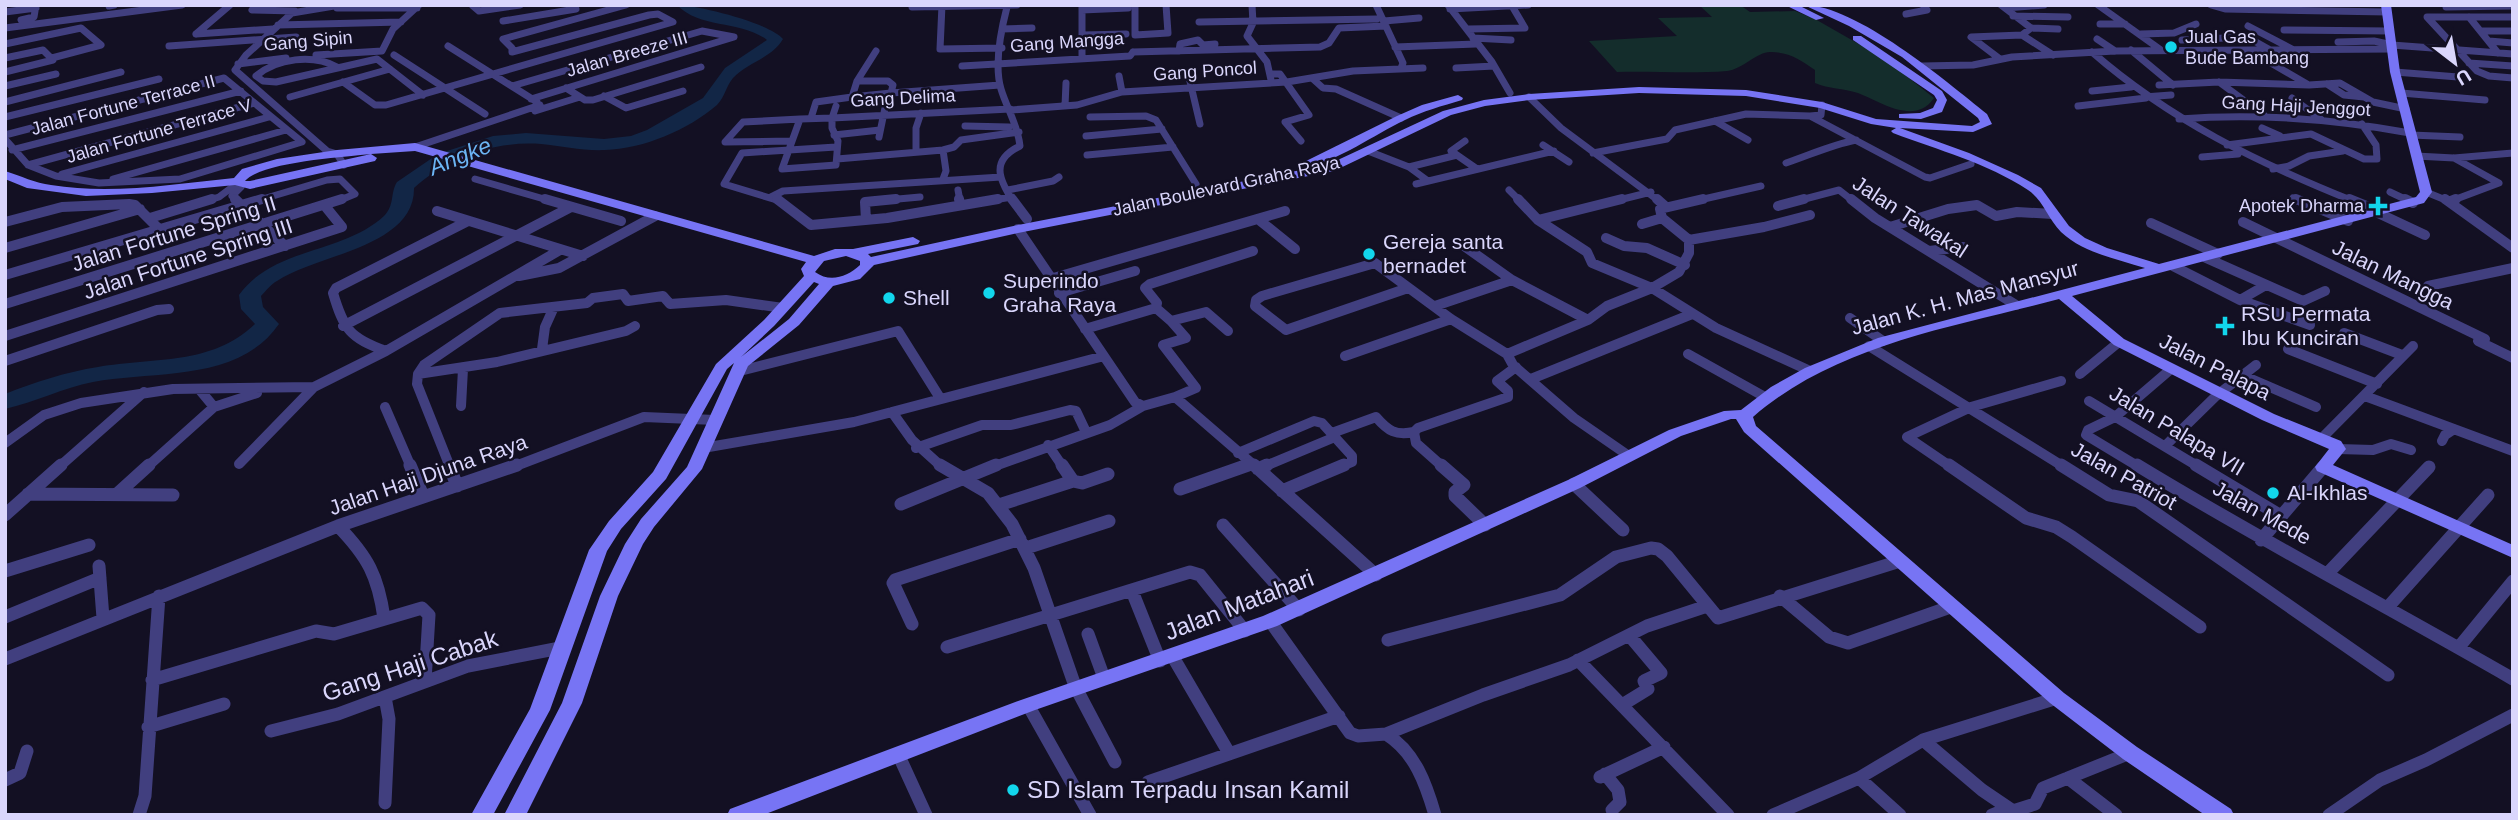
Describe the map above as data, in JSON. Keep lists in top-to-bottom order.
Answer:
{
  "streets": {
    "main road": [
      "Jalan Boulevard Graha Raya",
      "Jalan K. H. Mas Mansyur",
      "Jalan Palapa",
      "Jalan Matahari"
    ],
    "street": [
      "Gang Sipin",
      "Gang Mangga",
      "Jalan Breeze III",
      "Gang Poncol",
      "Gang Delima",
      "Jalan Fortune Terrace II",
      "Gang Haji Jenggot",
      "Jalan Fortune Terrace V",
      "Jalan Tawakal",
      "Jalan Fortune Spring II",
      "Jalan Fortune Spring III",
      "Jalan Mangga",
      "Jalan Palapa VII",
      "Jalan Haji Djuna Raya",
      "Jalan Patriot",
      "Jalan Mede",
      "Gang Haji Cabak"
    ]
  },
  "crossings": [
    ["Gang Poncol", "Gang Delima"],
    ["Jalan Tawakal", "Jalan K. H. Mas Mansyur"],
    ["Jalan Fortune Spring II", "Jalan Fortune Spring III"],
    ["Jalan Mangga", "Jalan K. H. Mas Mansyur"],
    ["Jalan K. H. Mas Mansyur", "Jalan Palapa"],
    ["Jalan K. H. Mas Mansyur", "Jalan Patriot"],
    ["Jalan K. H. Mas Mansyur", "Jalan Matahari"],
    ["Jalan Palapa", "Jalan Mede"],
    ["Jalan Palapa VII", "Jalan Mede"]
  ],
  "water": ["Angke"],
  "places": {
    "other": [
      "Jual Gas Bude Bambang",
      "Gereja santa bernadet",
      "Superindo Graha Raya",
      "Shell",
      "Al-Ikhlas",
      "SD Islam Terpadu Insan Kamil"
    ],
    "health": ["Apotek Dharma", "RSU Permata Ibu Kunciran"]
  },
  "north": "bottom right"
}
